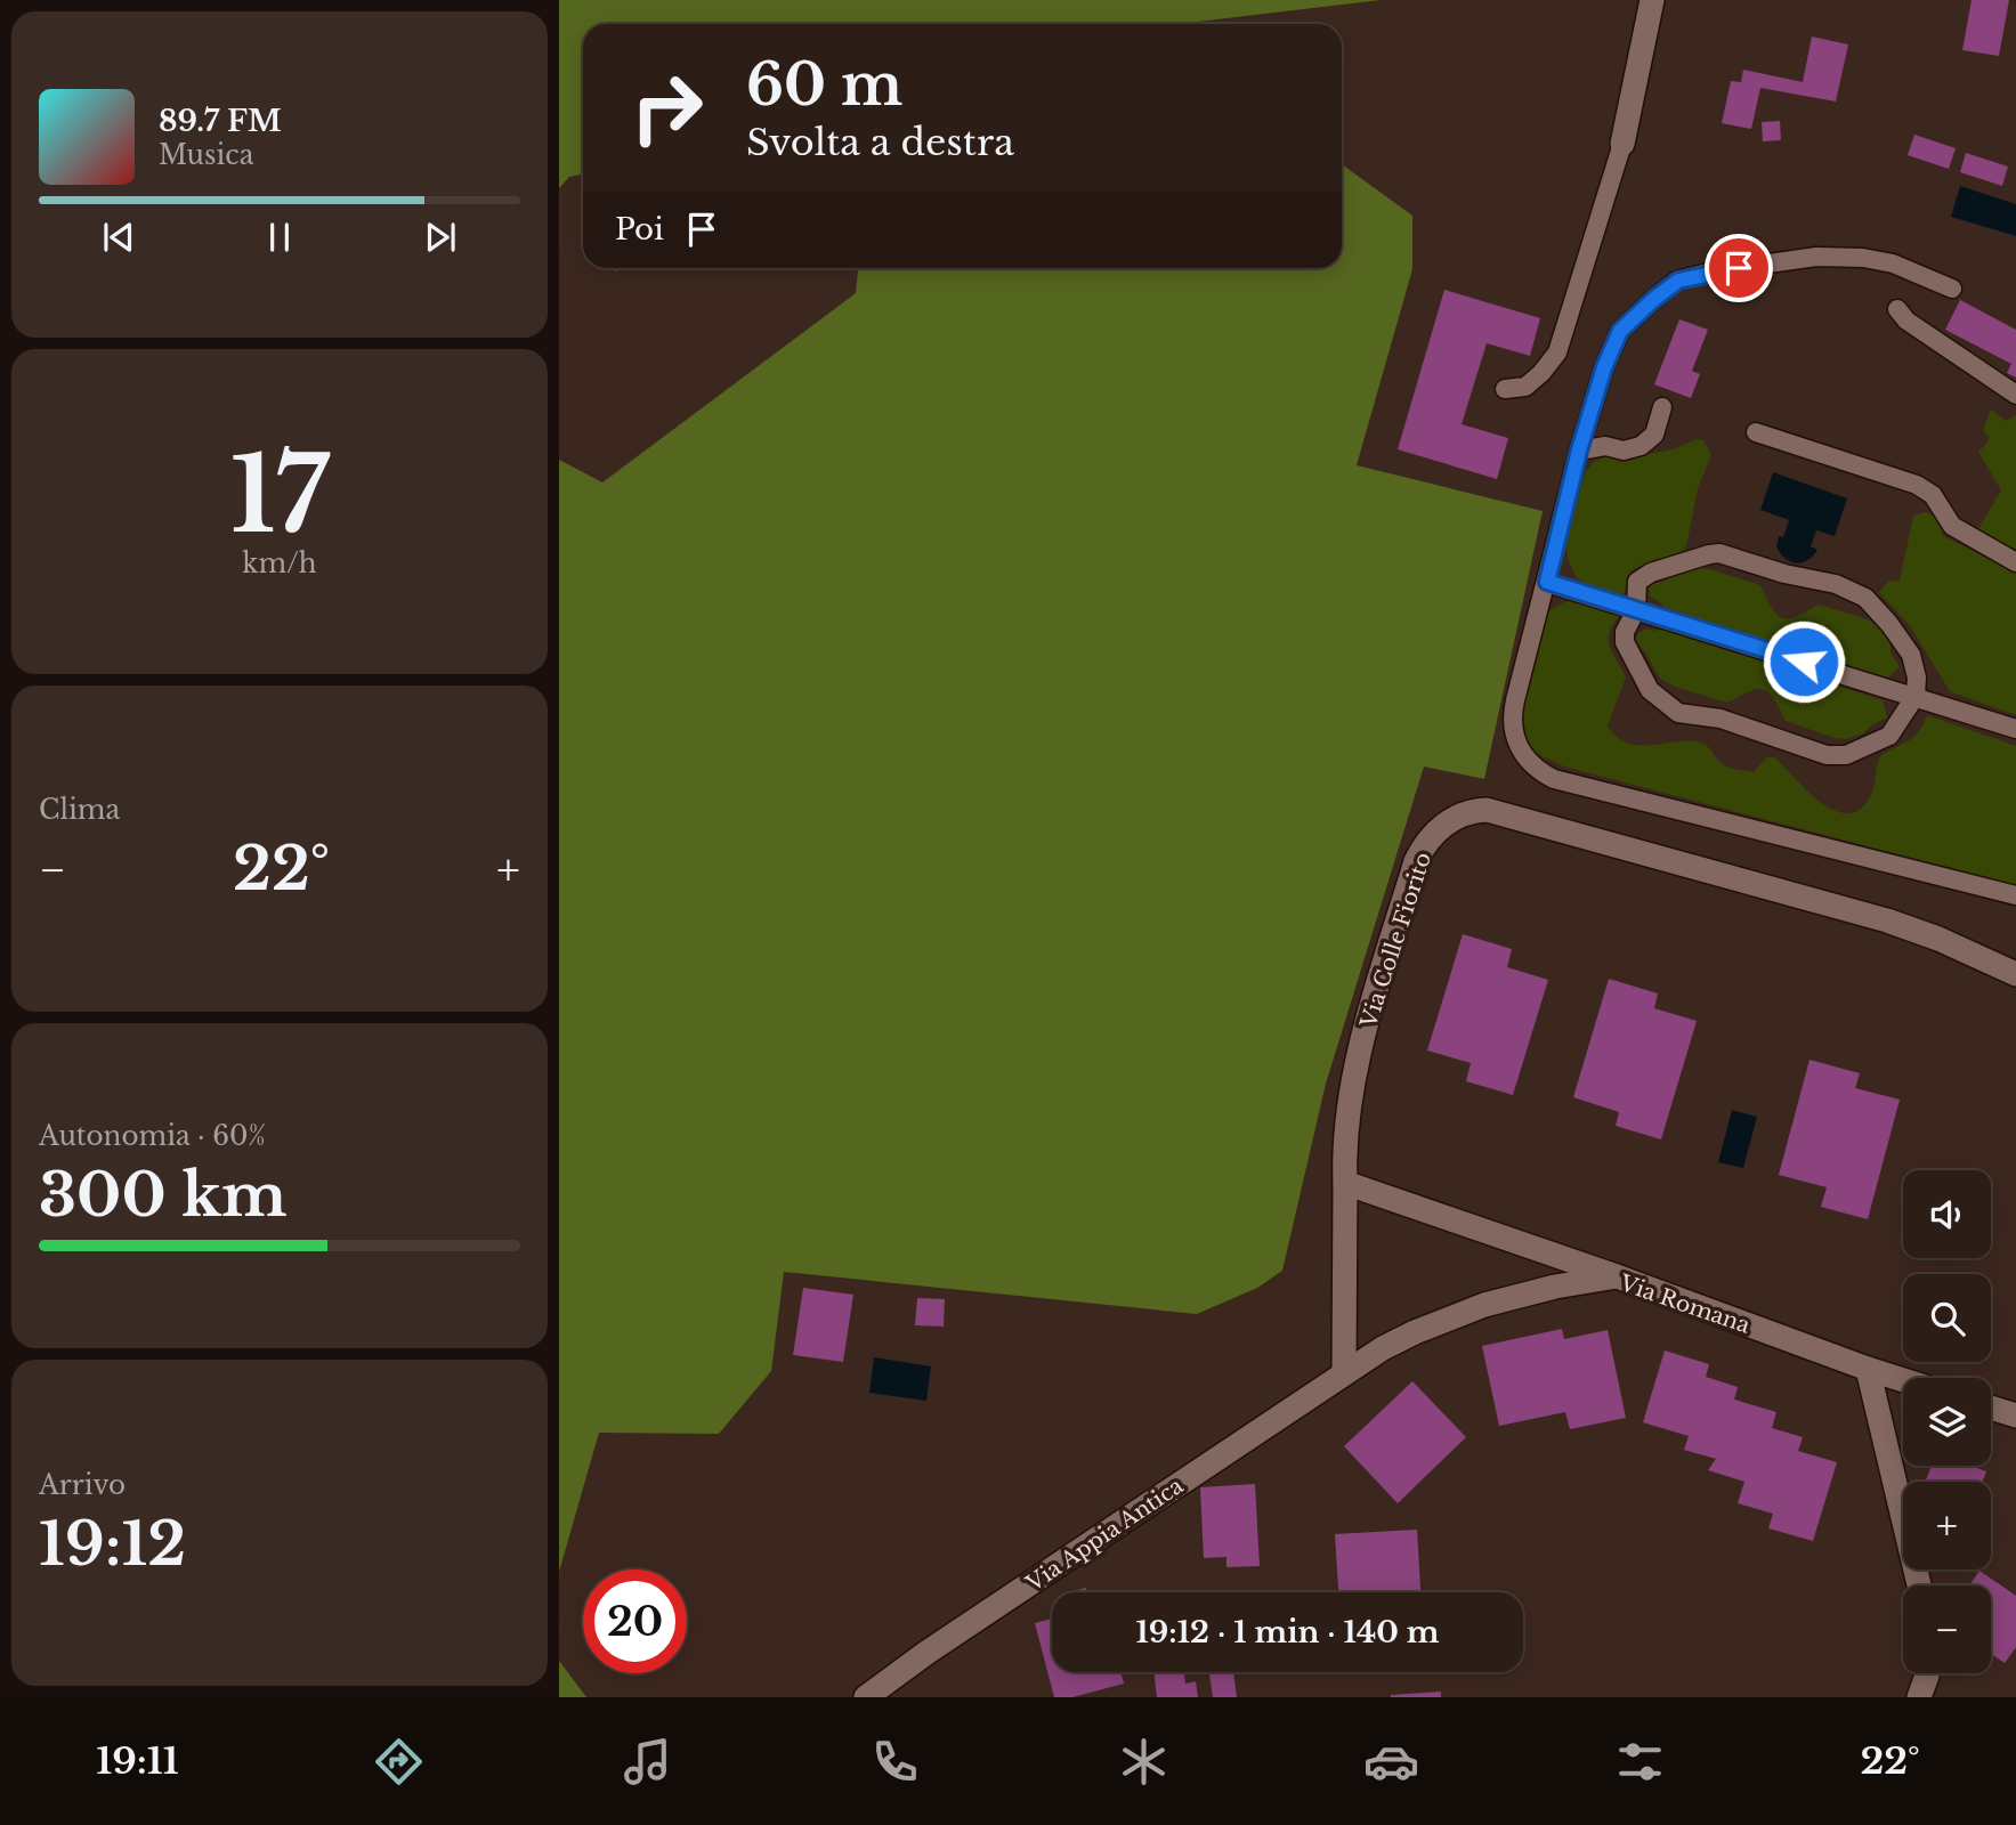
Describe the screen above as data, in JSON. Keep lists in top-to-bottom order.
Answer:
{
  "streets": {
    "street": ["Via Colle Fiorito", "Via Romana", "Via Appia Antica"]
  },
  "crossings": [
    ["Via Colle Fiorito", "Via Romana"],
    ["Via Colle Fiorito", "Via Appia Antica"],
    ["Via Romana", "Via Appia Antica"]
  ],
  "page": {
    "turn": ["60 m", "Svolta a destra"],
    "song": ["89.7 FM", "Musica"],
    "then": "Poi",
    "tile": [
      ["17", "km/h"],
      "Clima",
      ["Autonomia · 60%", "300 km"],
      ["Arrivo", "19:12"]
    ],
    "heat": ["−", "22°", "+"],
    "map_buttons": ["+", "−"],
    "limit": "20",
    "trip": "19:12 · 1 min · 140 m",
    "tabs": ["19:11", "22°"]
  }
}
